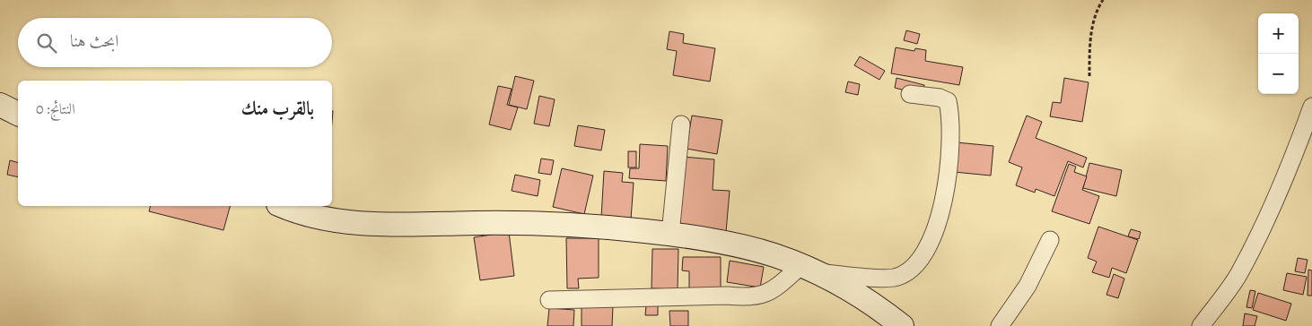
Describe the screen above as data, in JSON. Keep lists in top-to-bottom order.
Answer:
{
  "page": {
    "map_buttons": ["+", "−"],
    "search": "ابحث هنا",
    "heading": ["بالقرب منك", "النتائج: 0"]
  }
}
